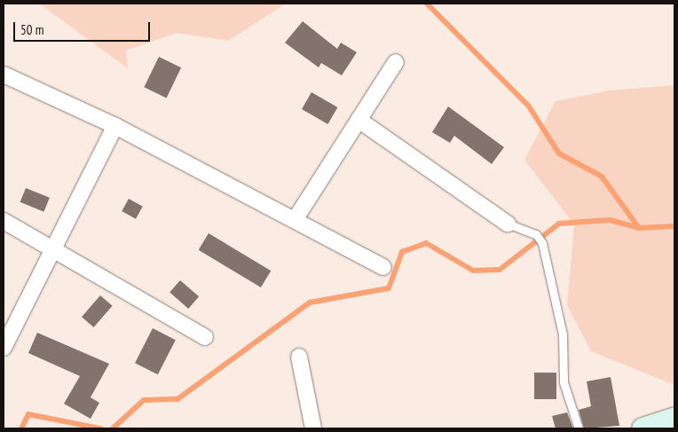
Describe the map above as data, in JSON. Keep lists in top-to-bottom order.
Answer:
{
  "scale_bar": "50 m"
}
